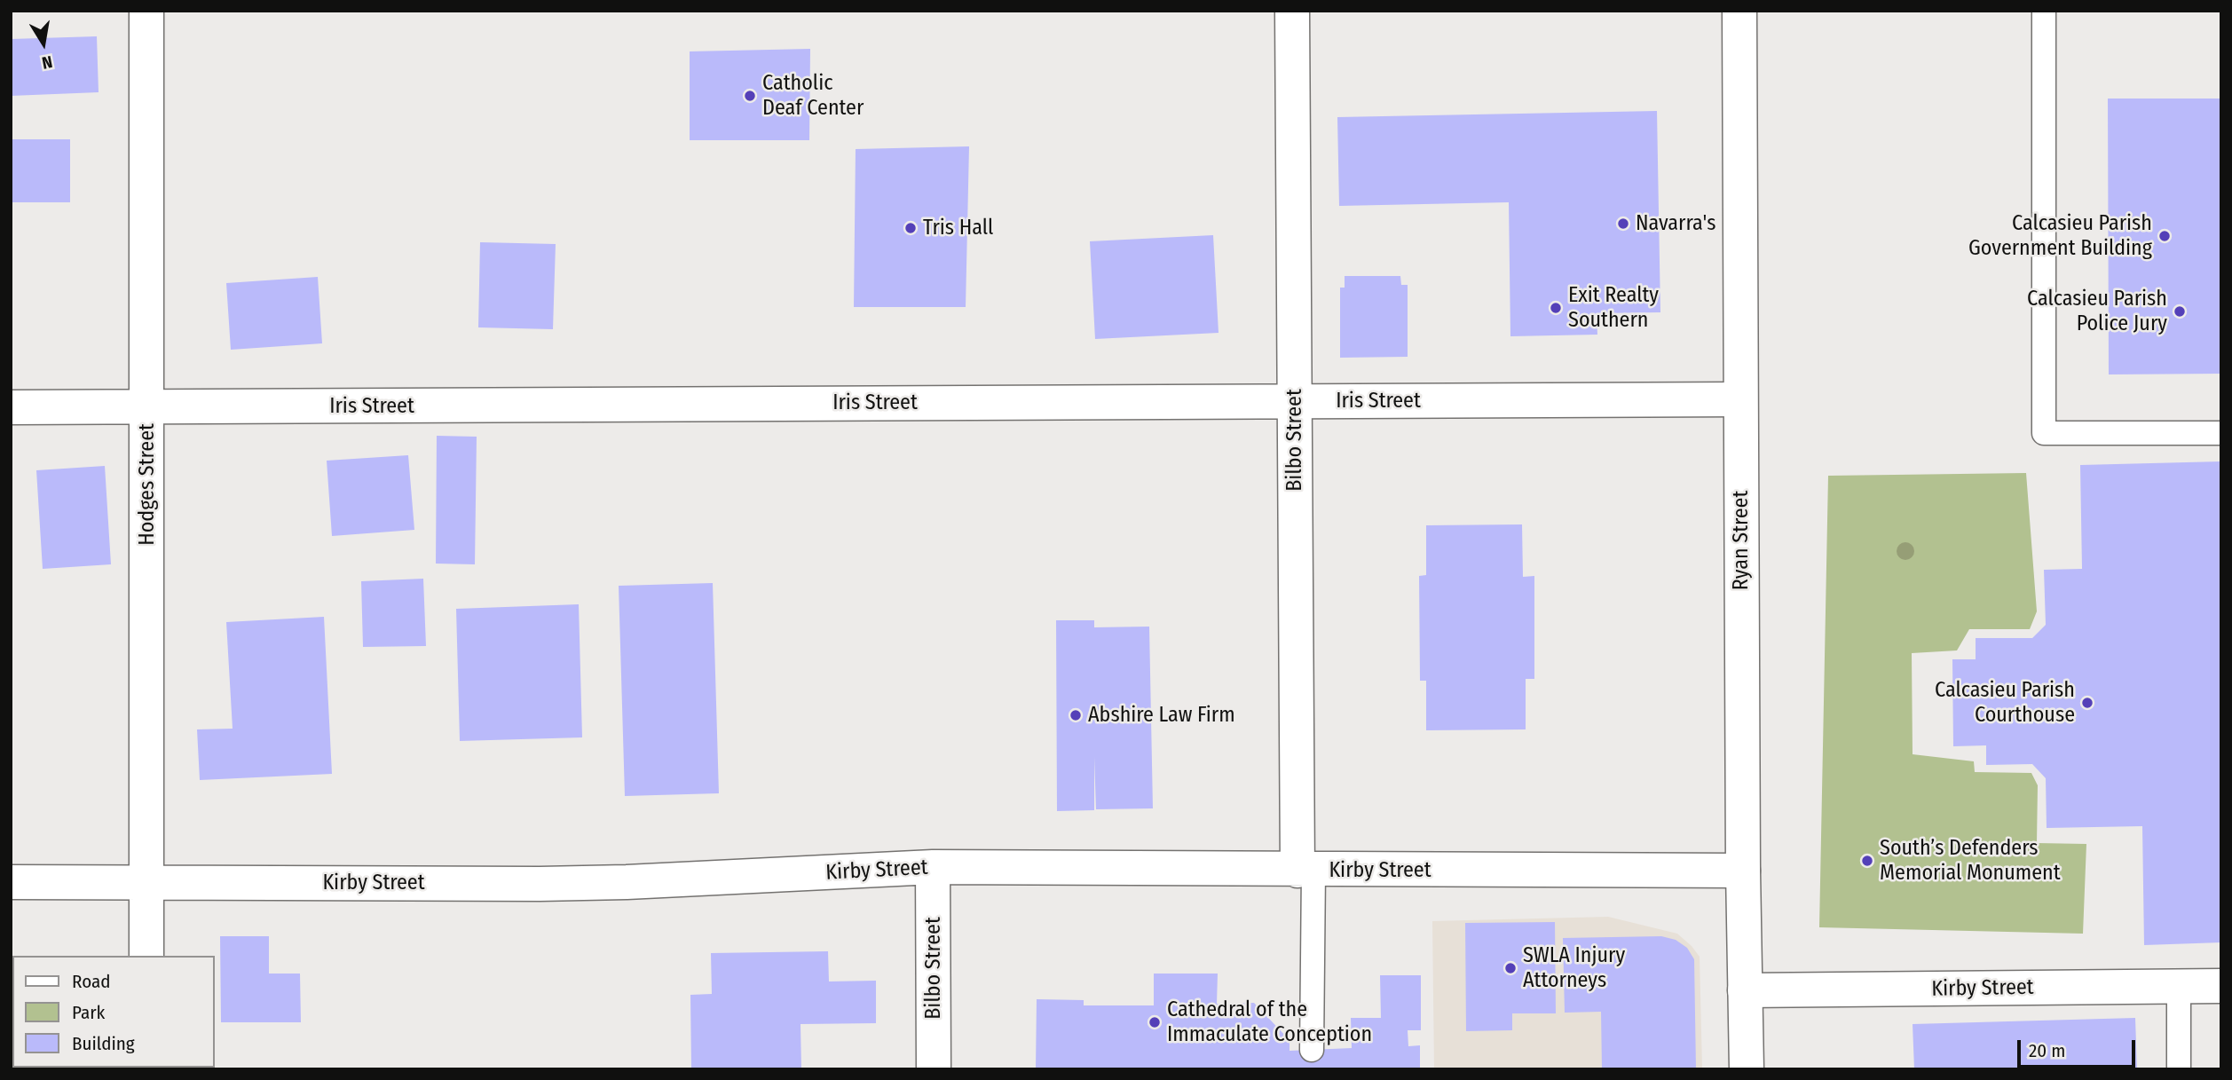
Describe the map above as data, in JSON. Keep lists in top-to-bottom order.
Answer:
{
  "streets": {
    "street": [
      "Iris Street",
      "Bilbo Street",
      "Hodges Street",
      "Ryan Street",
      "Kirby Street"
    ]
  },
  "crossings": [
    ["Iris Street", "Bilbo Street"],
    ["Iris Street", "Hodges Street"],
    ["Iris Street", "Ryan Street"],
    ["Bilbo Street", "Kirby Street"],
    ["Hodges Street", "Kirby Street"],
    ["Ryan Street", "Kirby Street"]
  ],
  "places": [
    "Catholic Deaf Center",
    "Navarra's",
    "Tris Hall",
    "Calcasieu Parish Government Building",
    "Exit Realty Southern",
    "Calcasieu Parish Police Jury",
    "Calcasieu Parish Courthouse",
    "Abshire Law Firm",
    "South’s Defenders Memorial Monument",
    "SWLA Injury Attorneys",
    "Cathedral of the Immaculate Conception"
  ],
  "legend": ["Road", "Park", "Building"],
  "scale_bar": "20 m",
  "north": "bottom"
}
